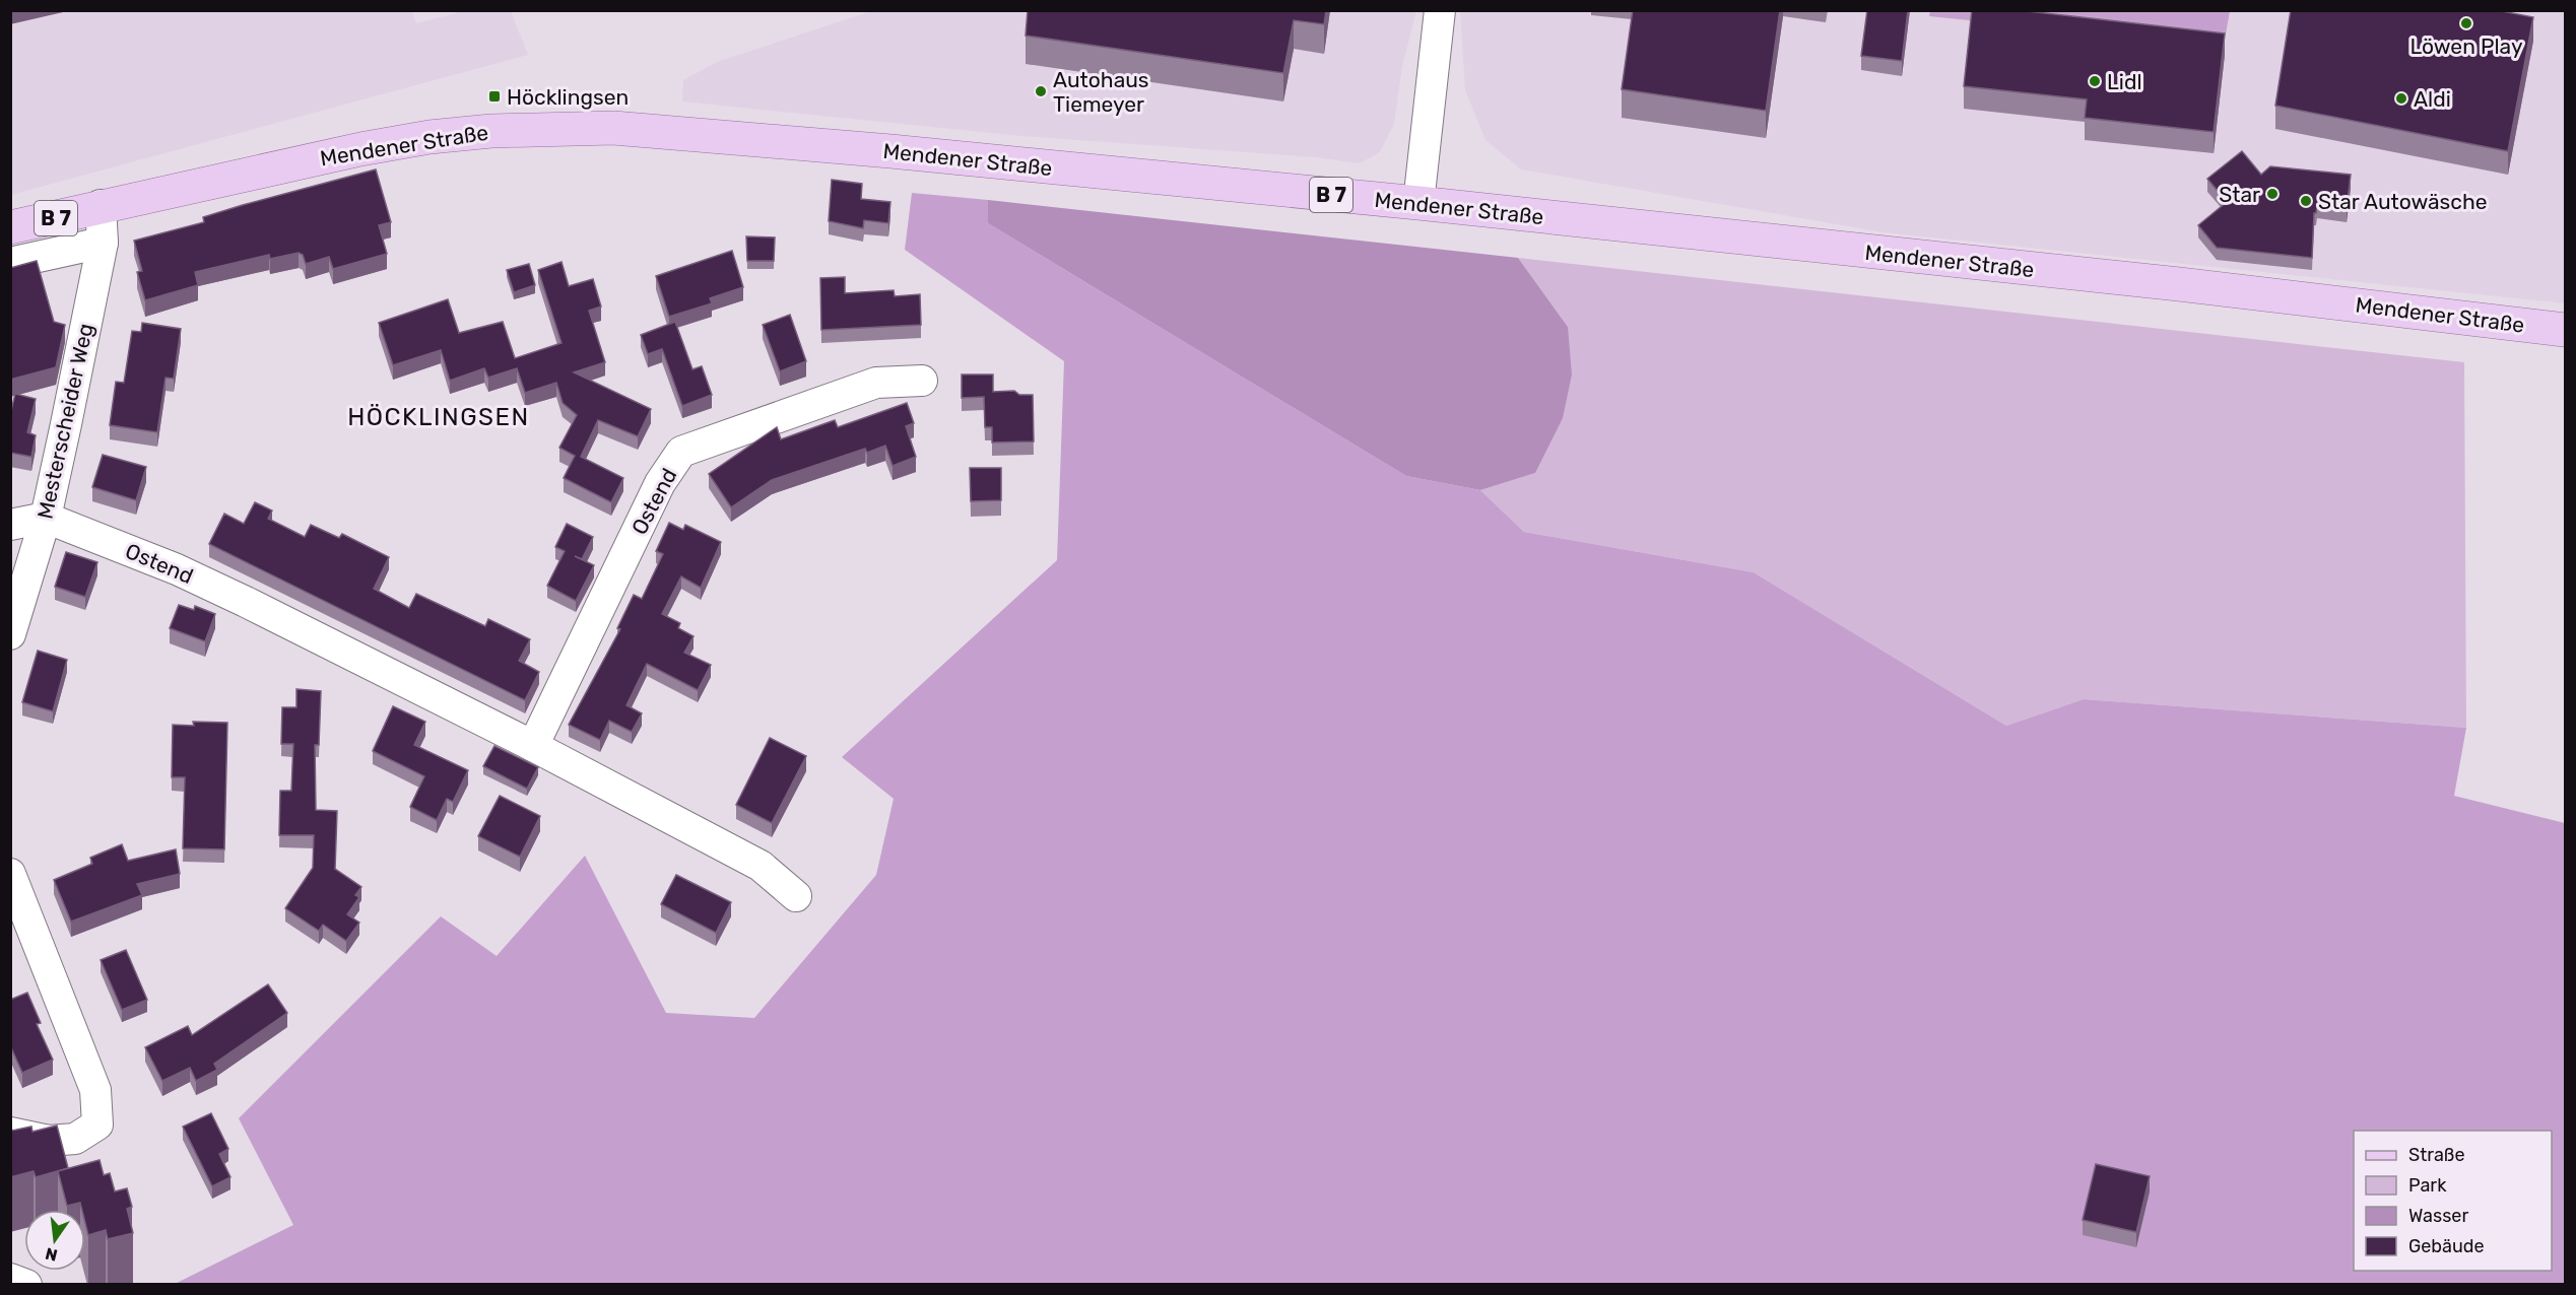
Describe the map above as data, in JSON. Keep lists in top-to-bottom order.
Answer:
{
  "streets": {
    "main road": ["Mendener Straße", "B 7"],
    "street": ["Mesterscheider Weg", "Ostend"]
  },
  "crossings": [
    ["Mendener Straße", "Mesterscheider Weg"],
    ["Mesterscheider Weg", "Ostend"]
  ],
  "districts": ["HÖCKLINGSEN"],
  "places": {
    "other": [
      "Löwen Play",
      "Lidl",
      "Autohaus Tiemeyer",
      "Aldi",
      "Star",
      "Star Autowäsche"
    ],
    "transit": ["Höcklingsen"]
  },
  "legend": [
    "Straße",
    "Park",
    "Wasser",
    "Gebäude"
  ],
  "north": "bottom"
}
